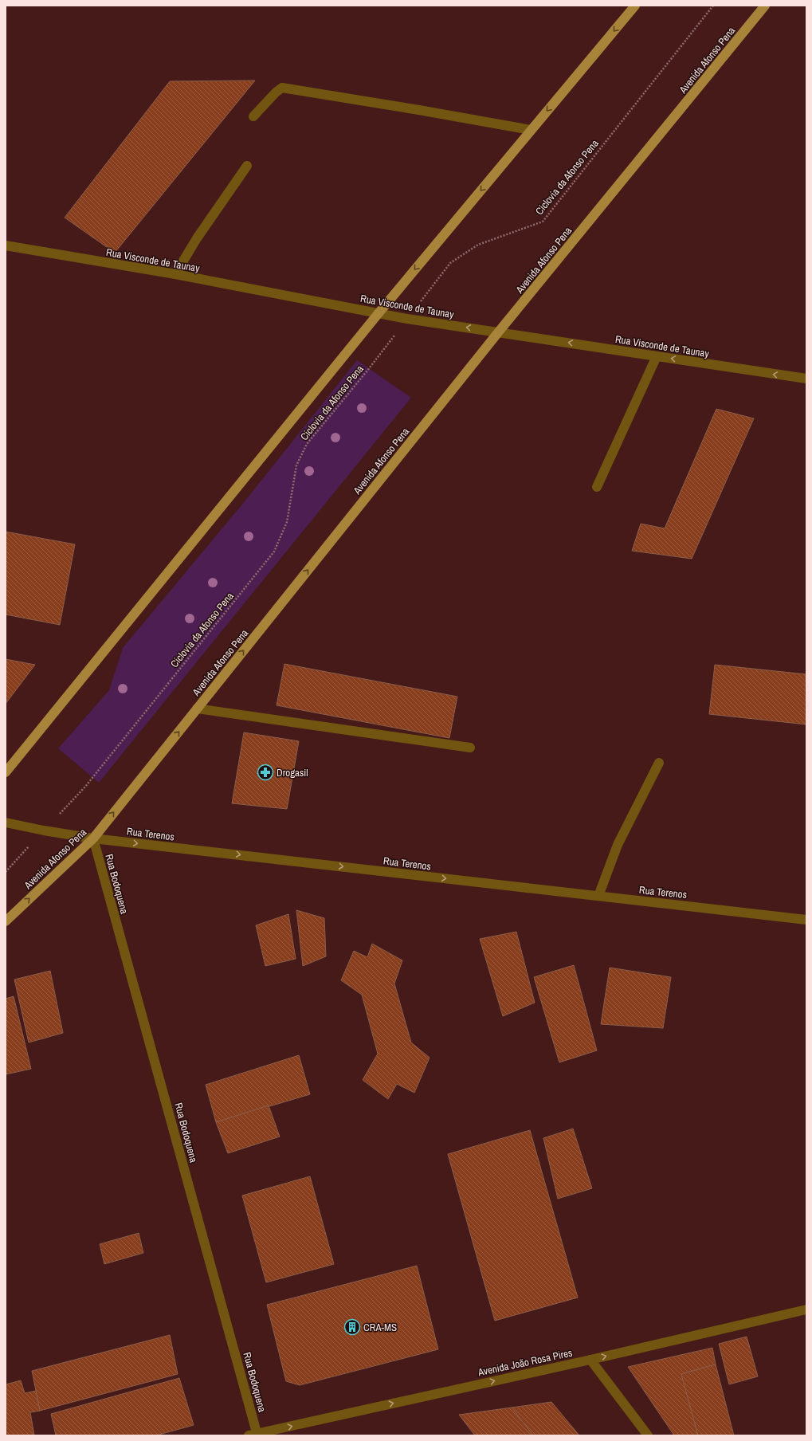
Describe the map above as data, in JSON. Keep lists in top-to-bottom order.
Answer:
{
  "streets": {
    "main road": ["Avenida Afonso Pena"],
    "street": [
      "Rua Visconde de Taunay",
      "Rua Terenos",
      "Rua Bodoquena",
      "Avenida João Rosa Pires"
    ],
    "path": ["Ciclovia da Afonso Pena"]
  },
  "crossings": [
    ["Avenida Afonso Pena", "Rua Visconde de Taunay"],
    ["Avenida Afonso Pena", "Rua Terenos"],
    ["Avenida Afonso Pena", "Rua Bodoquena"],
    ["Ciclovia da Afonso Pena", "Rua Visconde de Taunay"],
    ["Ciclovia da Afonso Pena", "Rua Terenos"],
    ["Rua Terenos", "Rua Bodoquena"],
    ["Rua Bodoquena", "Avenida João Rosa Pires"]
  ],
  "one_way": [
    "Avenida Afonso Pena",
    "Rua Visconde de Taunay",
    "Rua Terenos",
    "Avenida João Rosa Pires"
  ],
  "places": {
    "pharmacy": ["Drogasil"],
    "building": ["CRA-MS"]
  }
}
